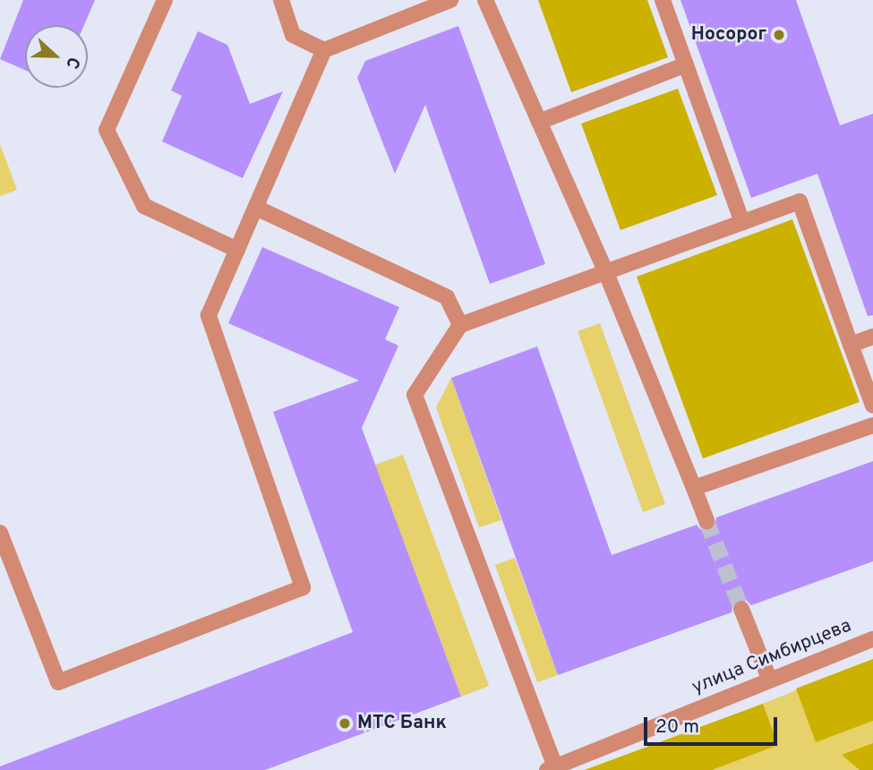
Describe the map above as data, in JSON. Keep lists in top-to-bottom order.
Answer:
{
  "streets": {
    "street": ["улица Симбирцева"]
  },
  "places": ["Носорог", "МТС Банк"],
  "scale_bar": "20 m",
  "north": "right"
}
